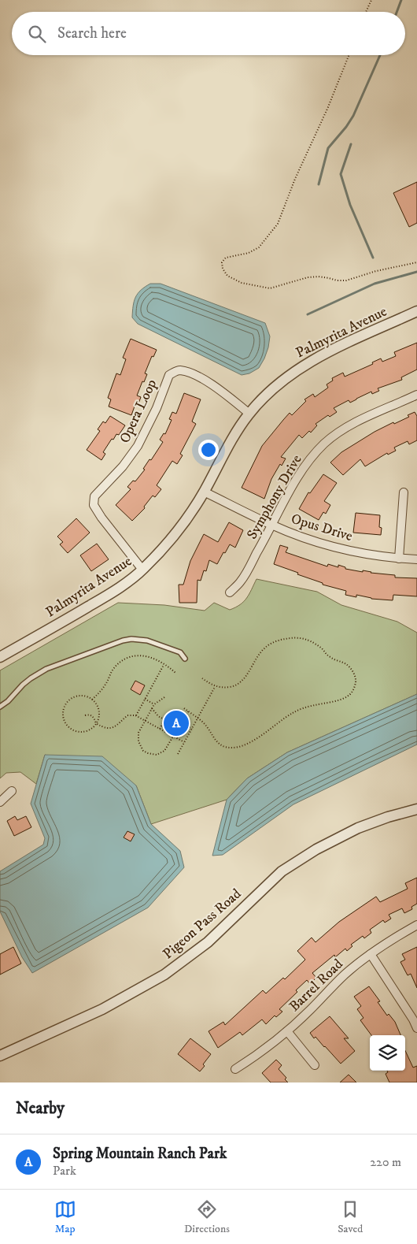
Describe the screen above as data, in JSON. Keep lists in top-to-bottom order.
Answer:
{
  "streets": {
    "street": [
      "Palmyrita Avenue",
      "Opera Loop",
      "Symphony Drive",
      "Opus Drive",
      "Pigeon Pass Road",
      "Barrel Road"
    ]
  },
  "crossings": [
    ["Palmyrita Avenue", "Opera Loop"],
    ["Palmyrita Avenue", "Opus Drive"],
    ["Symphony Drive", "Opus Drive"]
  ],
  "page": {
    "search": "Search here",
    "pins": "A",
    "heading": "Nearby",
    "list": [
      {
        "mark": "A",
        "name": "Spring Mountain Ranch Park",
        "note": "Park",
        "value": "220 m"
      }
    ],
    "nav": ["Map", "Directions", "Saved"]
  }
}
